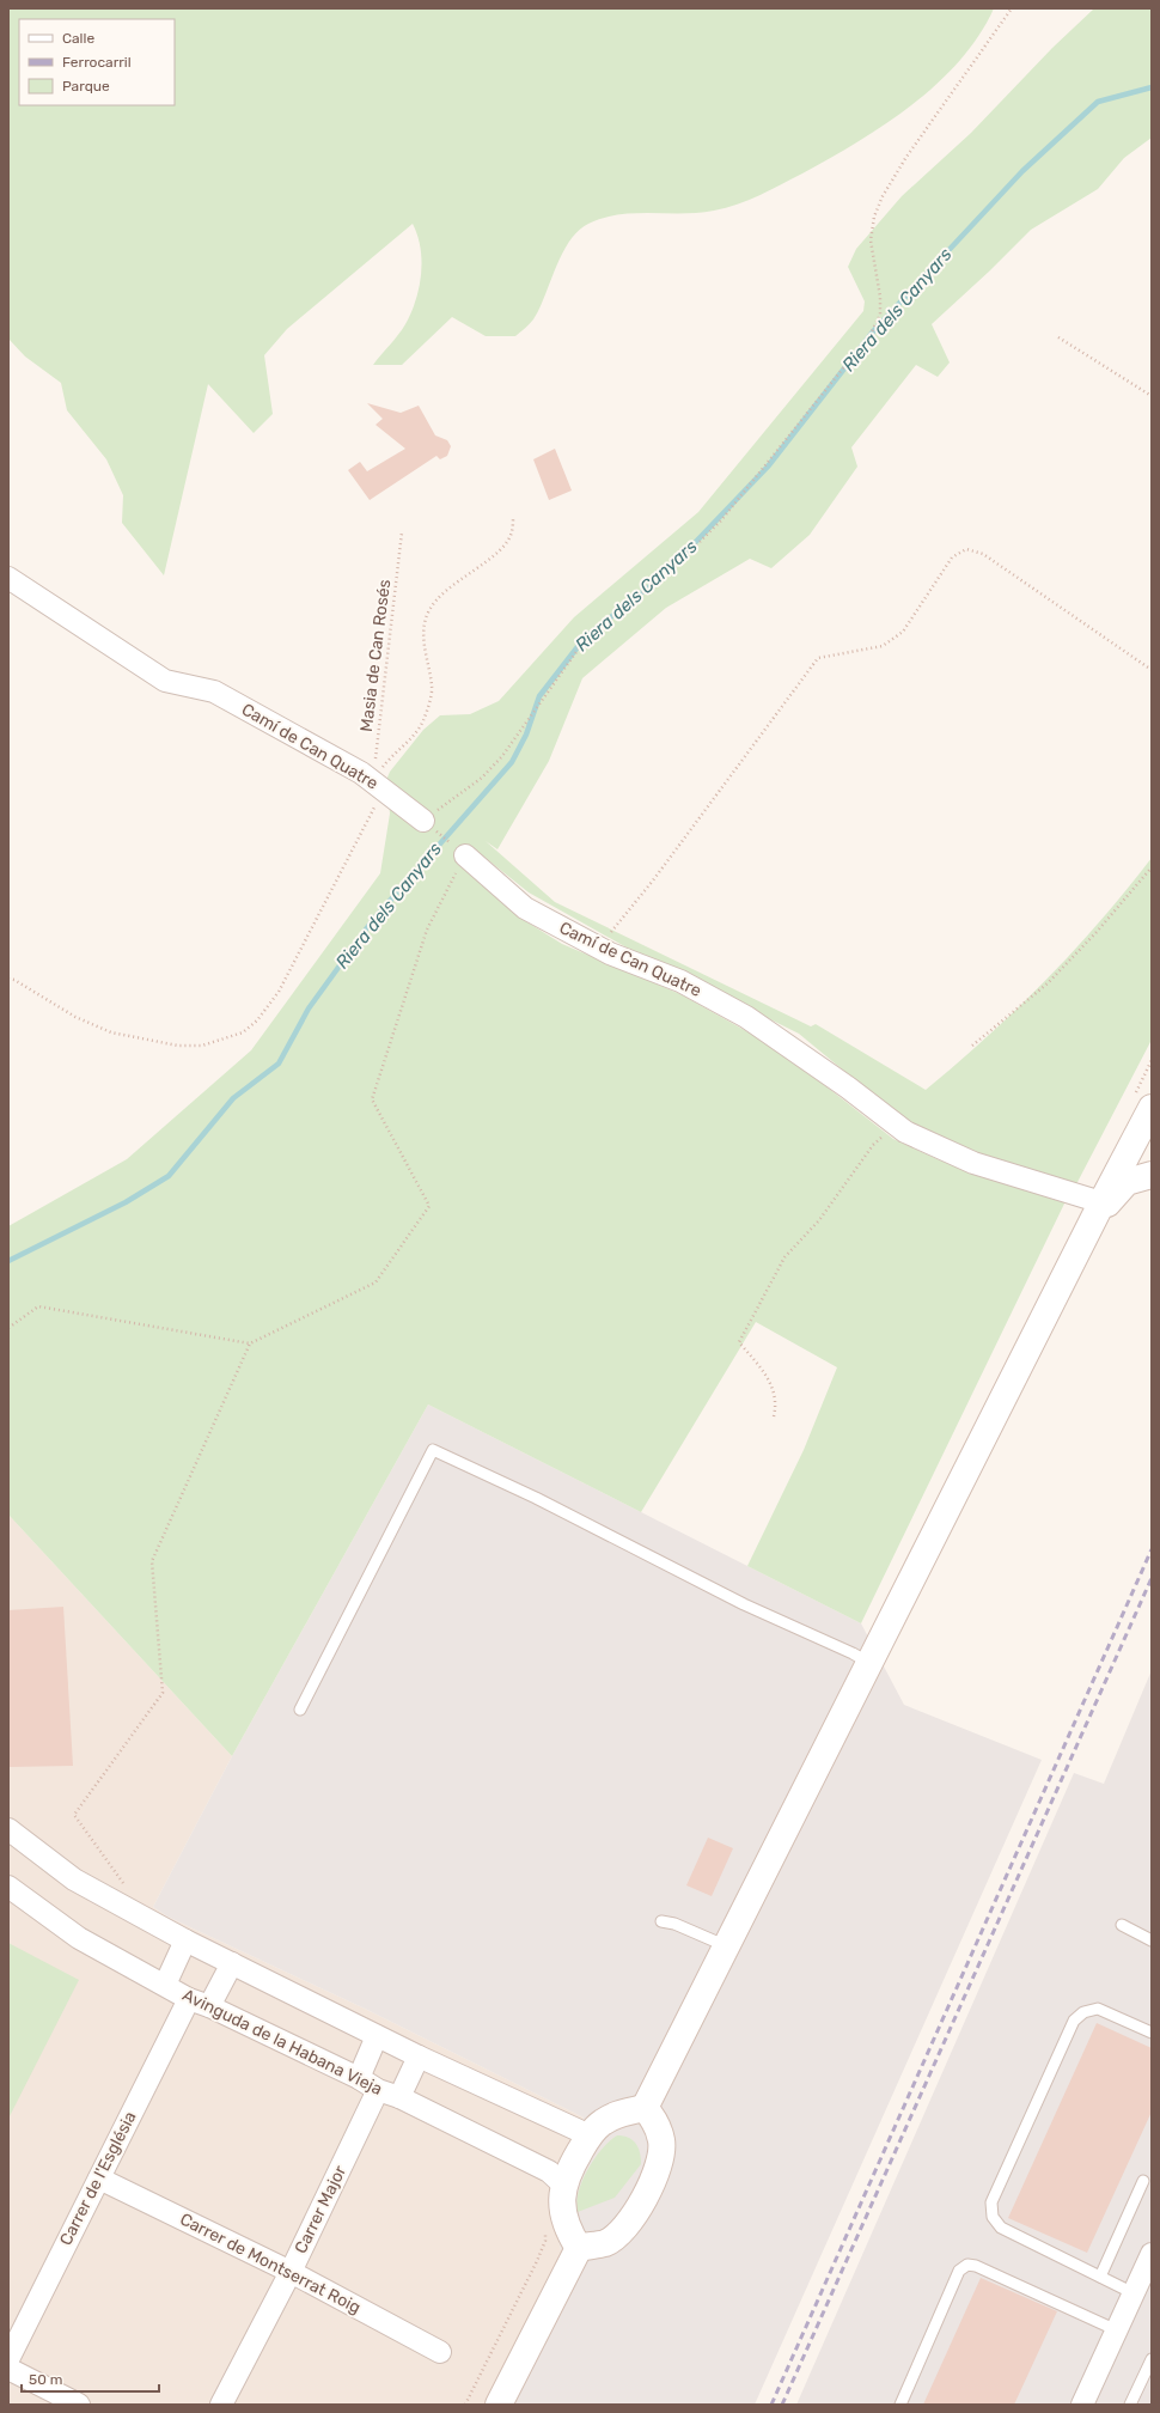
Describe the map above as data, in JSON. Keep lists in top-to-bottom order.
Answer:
{
  "streets": {
    "street": [
      "Camí de Can Quatre",
      "Avinguda de la Habana Vieja",
      "Carrer de l'Església",
      "Carrer Major",
      "Carrer de Montserrat Roig"
    ],
    "path": ["Masia de Can Rosés"]
  },
  "crossings": [
    ["Masia de Can Rosés", "Camí de Can Quatre"],
    ["Avinguda de la Habana Vieja", "Carrer de l'Església"],
    ["Avinguda de la Habana Vieja", "Carrer Major"],
    ["Carrer de l'Església", "Carrer de Montserrat Roig"],
    ["Carrer Major", "Carrer de Montserrat Roig"]
  ],
  "water": ["Riera dels Canyars"],
  "legend": ["Calle", "Ferrocarril", "Parque"],
  "scale_bar": "50 m"
}
